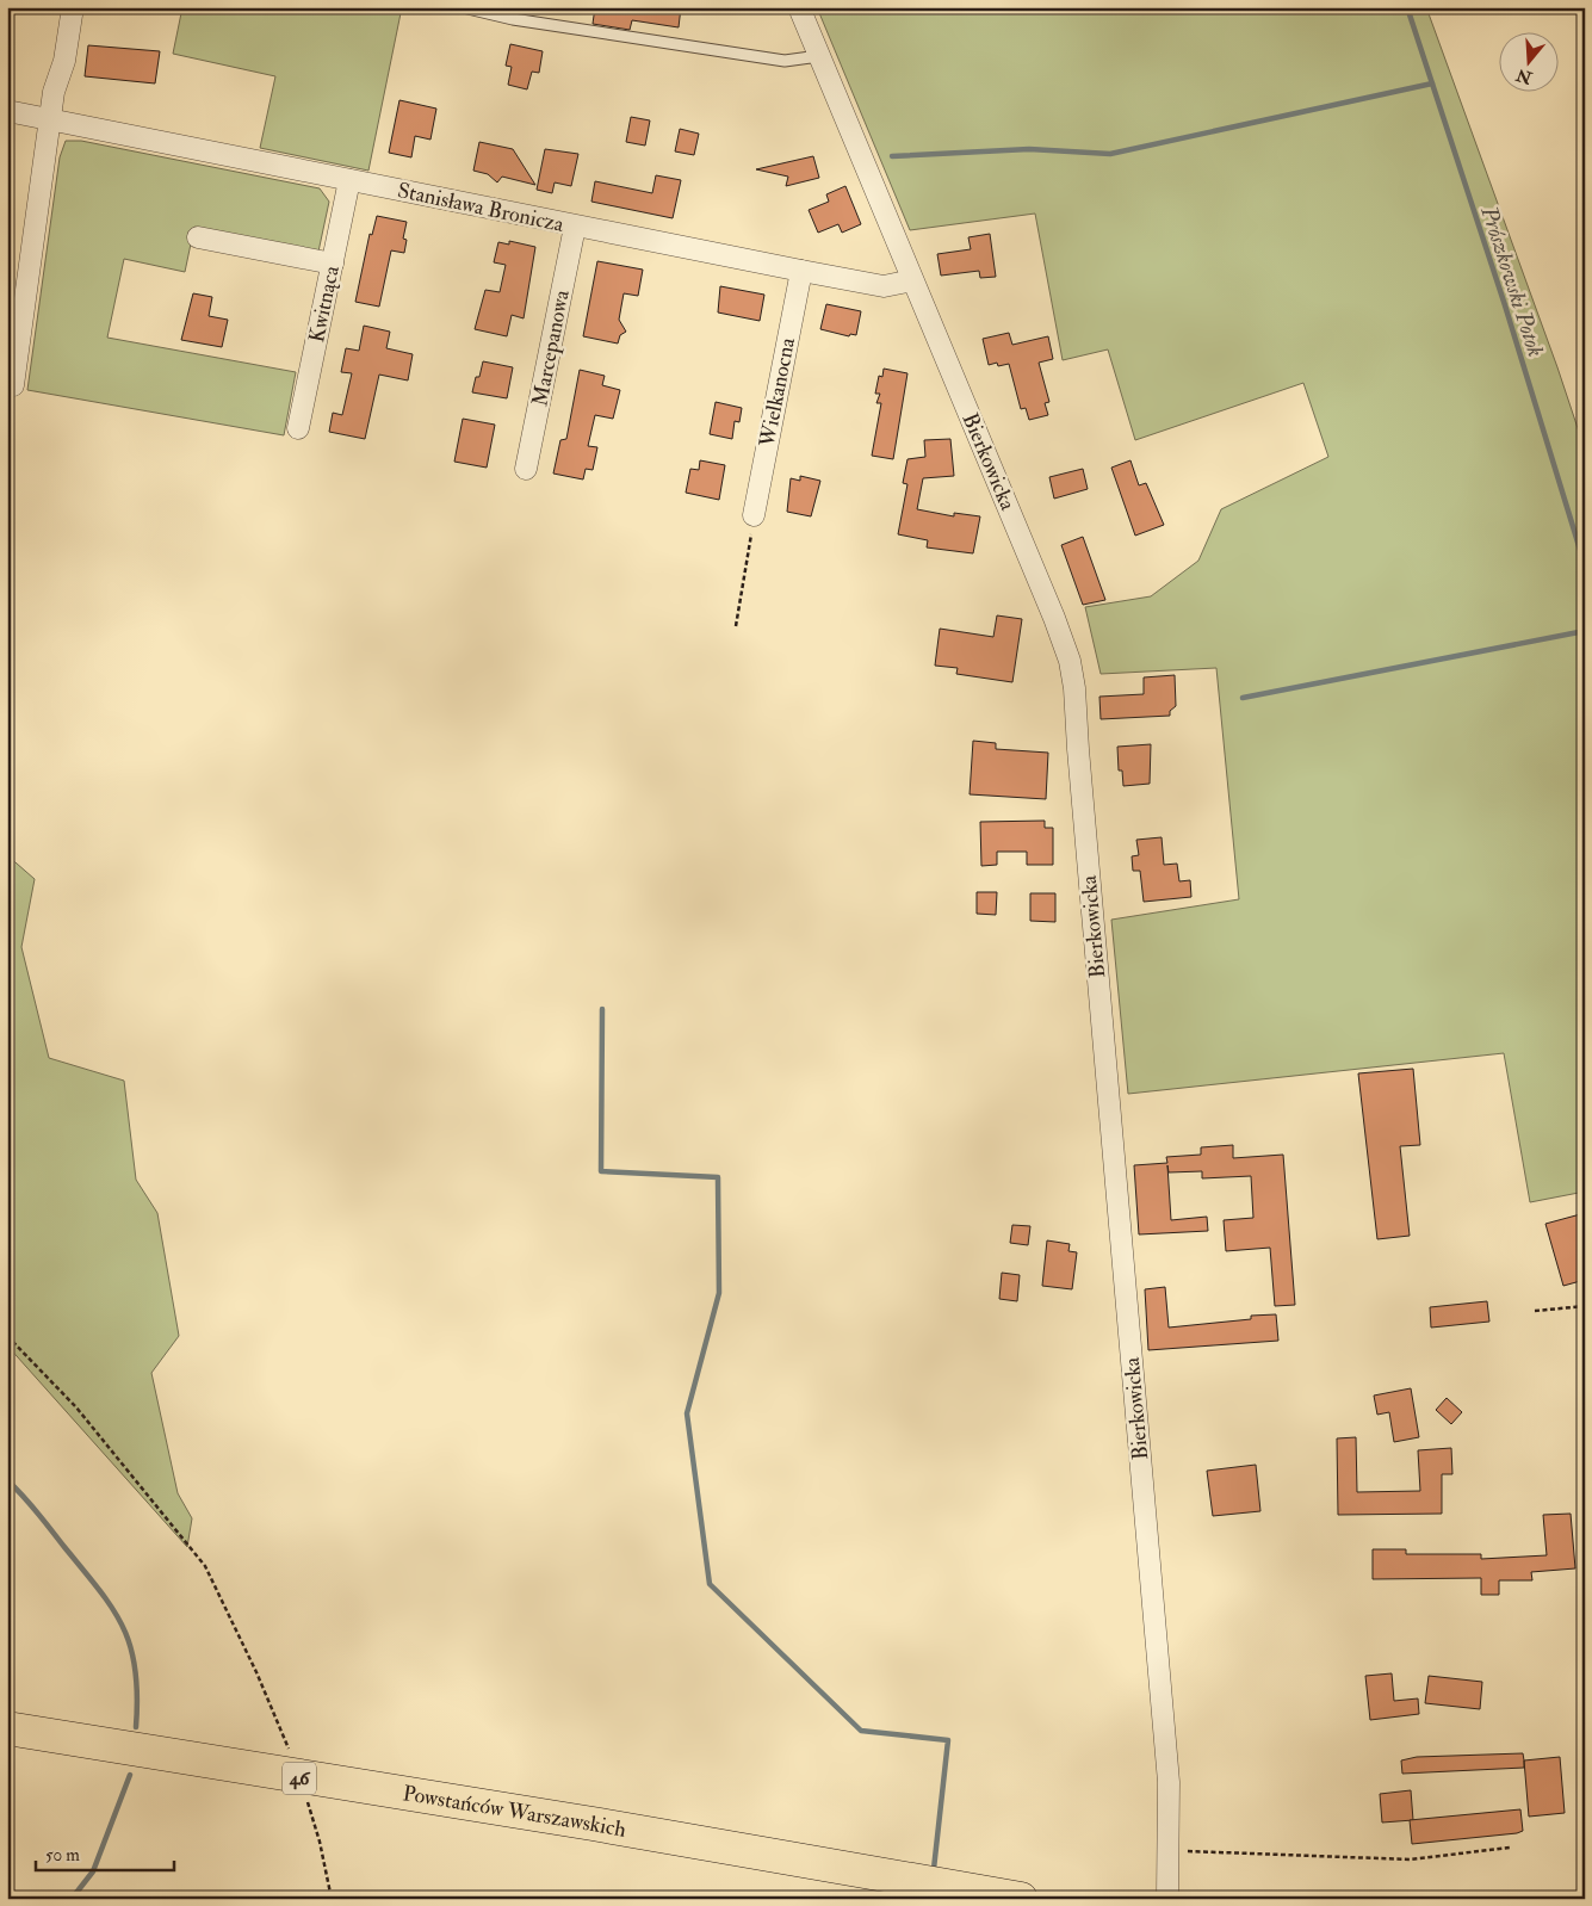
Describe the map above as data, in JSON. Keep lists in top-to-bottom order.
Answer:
{
  "streets": {
    "main road": ["46", "Powstańców Warszawskich"],
    "street": [
      "Stanisława Bronicza",
      "Kwitnąca",
      "Marcepanowa",
      "Wielkanocna",
      "Bierkowicka"
    ]
  },
  "crossings": [
    ["Stanisława Bronicza", "Kwitnąca"],
    ["Stanisława Bronicza", "Marcepanowa"],
    ["Stanisława Bronicza", "Wielkanocna"],
    ["Stanisława Bronicza", "Bierkowicka"]
  ],
  "water": ["Prószkowski Potok"],
  "scale_bar": "50 m",
  "north": "bottom"
}
